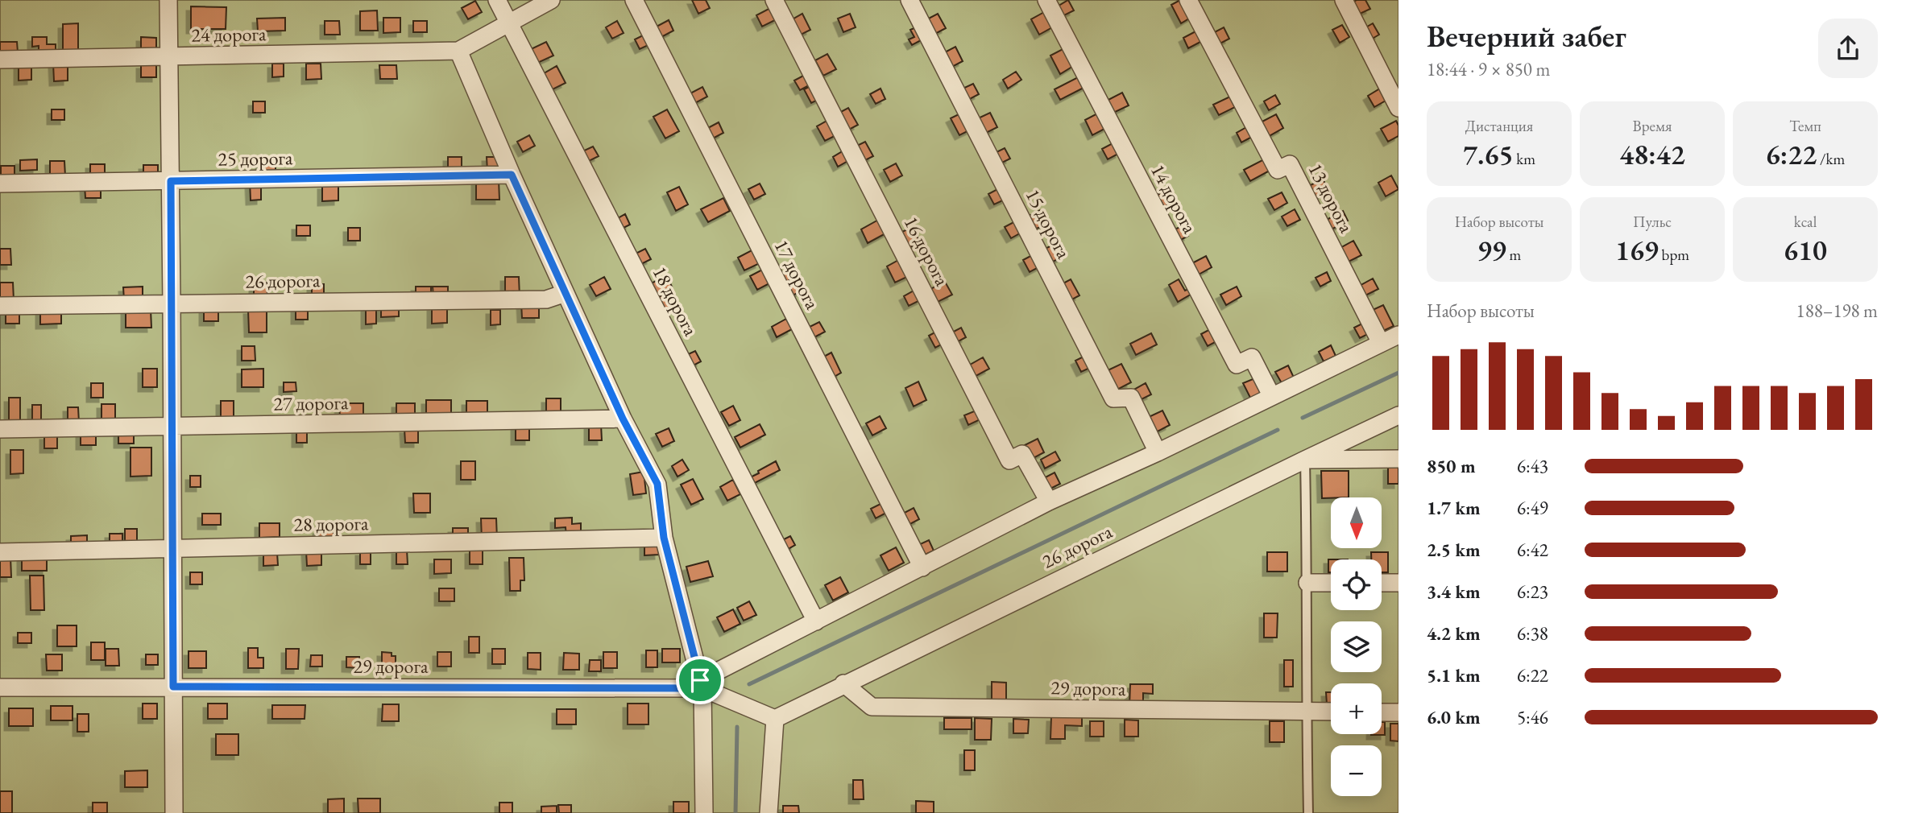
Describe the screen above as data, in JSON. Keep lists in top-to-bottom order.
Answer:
{
  "streets": {
    "street": [
      "24 дорога",
      "25 дорога",
      "13 дорога",
      "14 дорога",
      "15 дорога",
      "16 дорога",
      "17 дорога",
      "26 дорога",
      "18 дорога",
      "27 дорога",
      "28 дорога",
      "29 дорога"
    ]
  },
  "crossings": [
    ["26 дорога", "29 дорога"]
  ],
  "north": "bottom",
  "page": {
    "heading": ["Вечерний забег", "18:44 · 9 × 850 m"],
    "stats": [
      ["Дистанция", "7.65 km"],
      ["Время", "48:42"],
      ["Темп", "6:22 /km"],
      ["Набор высоты", "99 m"],
      ["Пульс", "169 bpm"],
      ["kcal", "610"]
    ],
    "chart": ["Набор высоты", "188–198 m"],
    "list": [
      {
        "name": "850 m",
        "note": "6:43"
      },
      {
        "name": "1.7 km",
        "note": "6:49"
      },
      {
        "name": "2.5 km",
        "note": "6:42"
      },
      {
        "name": "3.4 km",
        "note": "6:23"
      },
      {
        "name": "4.2 km",
        "note": "6:38"
      },
      {
        "name": "5.1 km",
        "note": "6:22"
      },
      {
        "name": "6.0 km",
        "note": "5:46"
      }
    ],
    "map_buttons": ["+", "−"]
  }
}
